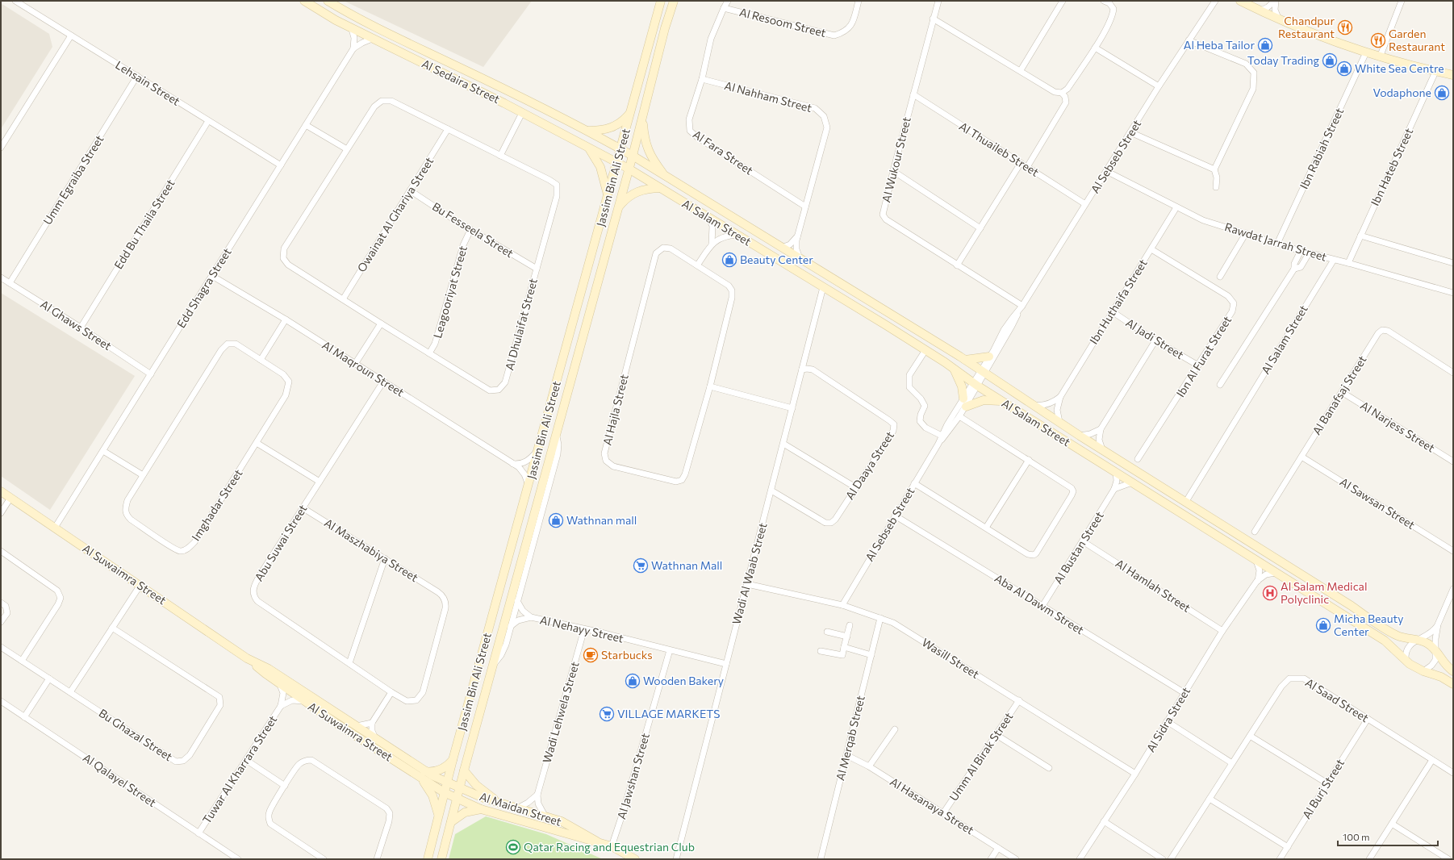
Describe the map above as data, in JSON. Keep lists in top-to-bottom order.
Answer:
{
  "streets": {
    "street": [
      "Al Resoom Street",
      "Al Sedaira Street",
      "Lehsain Street",
      "Al Nahham Street",
      "Ibn Rabiah Street",
      "Al Thuaileb Street",
      "Al Fara Street",
      "Al Sebseb Street",
      "Al Wukour Street",
      "Ibn Hateb Street",
      "Jassim Bin Ali Street",
      "Umm Egraiba Street",
      "Owainat Al Ghariya Street",
      "Al Salam Street",
      "Edd Bu Thaila Street",
      "Bu Fesseela Street",
      "Rawdat Jarrah Street",
      "Edd Shagra Street",
      "Leagooriyat Street",
      "Ibn Huthaifa Street",
      "Al Dhulaifat Street",
      "Al Ghaws Street",
      "Al Jadi Street",
      "Ibn Al Furat Street",
      "Al Maqroun Street",
      "Al Banafsaj Street",
      "Al Hajla Street",
      "Al Narjess Street",
      "Al Daaya Street",
      "Al Sawsan Street",
      "Imghadar Street",
      "Abu Suwai Street",
      "Al Bustan Street",
      "Al Maszhabiya Street",
      "Wadi Al Waab Street",
      "Al Suwaimra Street",
      "Al Hamlah Street",
      "Aba Al Dawm Street",
      "Al Nehayy Street",
      "Wasill Street",
      "Al Saad Street",
      "Wadi Lehwela Street",
      "Al Sidra Street",
      "Bu Ghazal Street",
      "Al Merqab Street",
      "Umm Al Birak Street",
      "Tuwar Al Kharrara Street",
      "Al Jawshan Street",
      "Al Qalayel Street",
      "Al Burj Street",
      "Al Hasanaya Street",
      "Al Maidan Street"
    ]
  },
  "crossings": [
    ["Al Resoom Street", "Al Fara Street"],
    ["Al Sedaira Street", "Jassim Bin Ali Street"],
    ["Al Sedaira Street", "Al Salam Street"],
    ["Al Sedaira Street", "Edd Shagra Street"],
    ["Lehsain Street", "Umm Egraiba Street"],
    ["Lehsain Street", "Edd Bu Thaila Street"],
    ["Lehsain Street", "Edd Shagra Street"],
    ["Al Nahham Street", "Al Fara Street"],
    ["Al Nahham Street", "Al Salam Street"],
    ["Ibn Rabiah Street", "Rawdat Jarrah Street"],
    ["Al Thuaileb Street", "Al Sebseb Street"],
    ["Al Thuaileb Street", "Al Wukour Street"],
    ["Al Sebseb Street", "Al Wukour Street"],
    ["Al Sebseb Street", "Al Salam Street"],
    ["Al Sebseb Street", "Rawdat Jarrah Street"],
    ["Al Sebseb Street", "Aba Al Dawm Street"],
    ["Al Sebseb Street", "Wasill Street"],
    ["Ibn Hateb Street", "Rawdat Jarrah Street"],
    ["Jassim Bin Ali Street", "Al Salam Street"],
    ["Jassim Bin Ali Street", "Al Maqroun Street"],
    ["Jassim Bin Ali Street", "Al Suwaimra Street"],
    ["Jassim Bin Ali Street", "Al Maidan Street"],
    ["Umm Egraiba Street", "Al Ghaws Street"],
    ["Owainat Al Ghariya Street", "Bu Fesseela Street"],
    ["Owainat Al Ghariya Street", "Al Dhulaifat Street"],
    ["Al Salam Street", "Rawdat Jarrah Street"],
    ["Al Salam Street", "Ibn Huthaifa Street"],
    ["Al Salam Street", "Al Bustan Street"],
    ["Al Salam Street", "Wadi Al Waab Street"],
    ["Al Salam Street", "Al Sidra Street"],
    ["Edd Bu Thaila Street", "Al Ghaws Street"],
    ["Bu Fesseela Street", "Leagooriyat Street"],
    ["Bu Fesseela Street", "Al Dhulaifat Street"],
    ["Rawdat Jarrah Street", "Ibn Huthaifa Street"],
    ["Edd Shagra Street", "Al Ghaws Street"],
    ["Edd Shagra Street", "Al Maqroun Street"],
    ["Edd Shagra Street", "Al Suwaimra Street"],
    ["Leagooriyat Street", "Al Dhulaifat Street"],
    ["Ibn Huthaifa Street", "Al Jadi Street"],
    ["Ibn Huthaifa Street", "Ibn Al Furat Street"],
    ["Al Jadi Street", "Ibn Al Furat Street"],
    ["Al Maqroun Street", "Abu Suwai Street"],
    ["Al Banafsaj Street", "Al Narjess Street"],
    ["Al Banafsaj Street", "Al Sawsan Street"],
    ["Al Daaya Street", "Wadi Al Waab Street"],
    ["Abu Suwai Street", "Al Maszhabiya Street"],
    ["Al Bustan Street", "Al Hamlah Street"],
    ["Al Bustan Street", "Aba Al Dawm Street"],
    ["Wadi Al Waab Street", "Al Nehayy Street"],
    ["Wadi Al Waab Street", "Wasill Street"],
    ["Al Suwaimra Street", "Tuwar Al Kharrara Street"],
    ["Al Suwaimra Street", "Al Maidan Street"],
    ["Al Hamlah Street", "Al Sidra Street"],
    ["Aba Al Dawm Street", "Al Sidra Street"],
    ["Al Nehayy Street", "Wadi Lehwela Street"],
    ["Al Nehayy Street", "Al Jawshan Street"],
    ["Wasill Street", "Al Sidra Street"],
    ["Wasill Street", "Al Merqab Street"],
    ["Wasill Street", "Umm Al Birak Street"],
    ["Al Saad Street", "Al Burj Street"],
    ["Al Merqab Street", "Al Hasanaya Street"],
    ["Umm Al Birak Street", "Al Hasanaya Street"],
    ["Tuwar Al Kharrara Street", "Al Qalayel Street"],
    ["Al Jawshan Street", "Al Maidan Street"]
  ],
  "places": {
    "restaurant": ["Chandpur Restaurant", "Garden Restaurant"],
    "shop": [
      "Al Heba Tailor",
      "Today Trading",
      "White Sea Centre",
      "Vodaphone",
      "Beauty Center",
      "Wathnan mall",
      "Micha Beauty Center",
      "Wooden Bakery"
    ],
    "supermarket": ["Wathnan Mall", "VILLAGE MARKETS"],
    "hospital": ["Al Salam Medical Polyclinic"],
    "cafe": ["Starbucks"],
    "sports": ["Qatar Racing and Equestrian Club"]
  },
  "scale_bar": "100 m"
}
